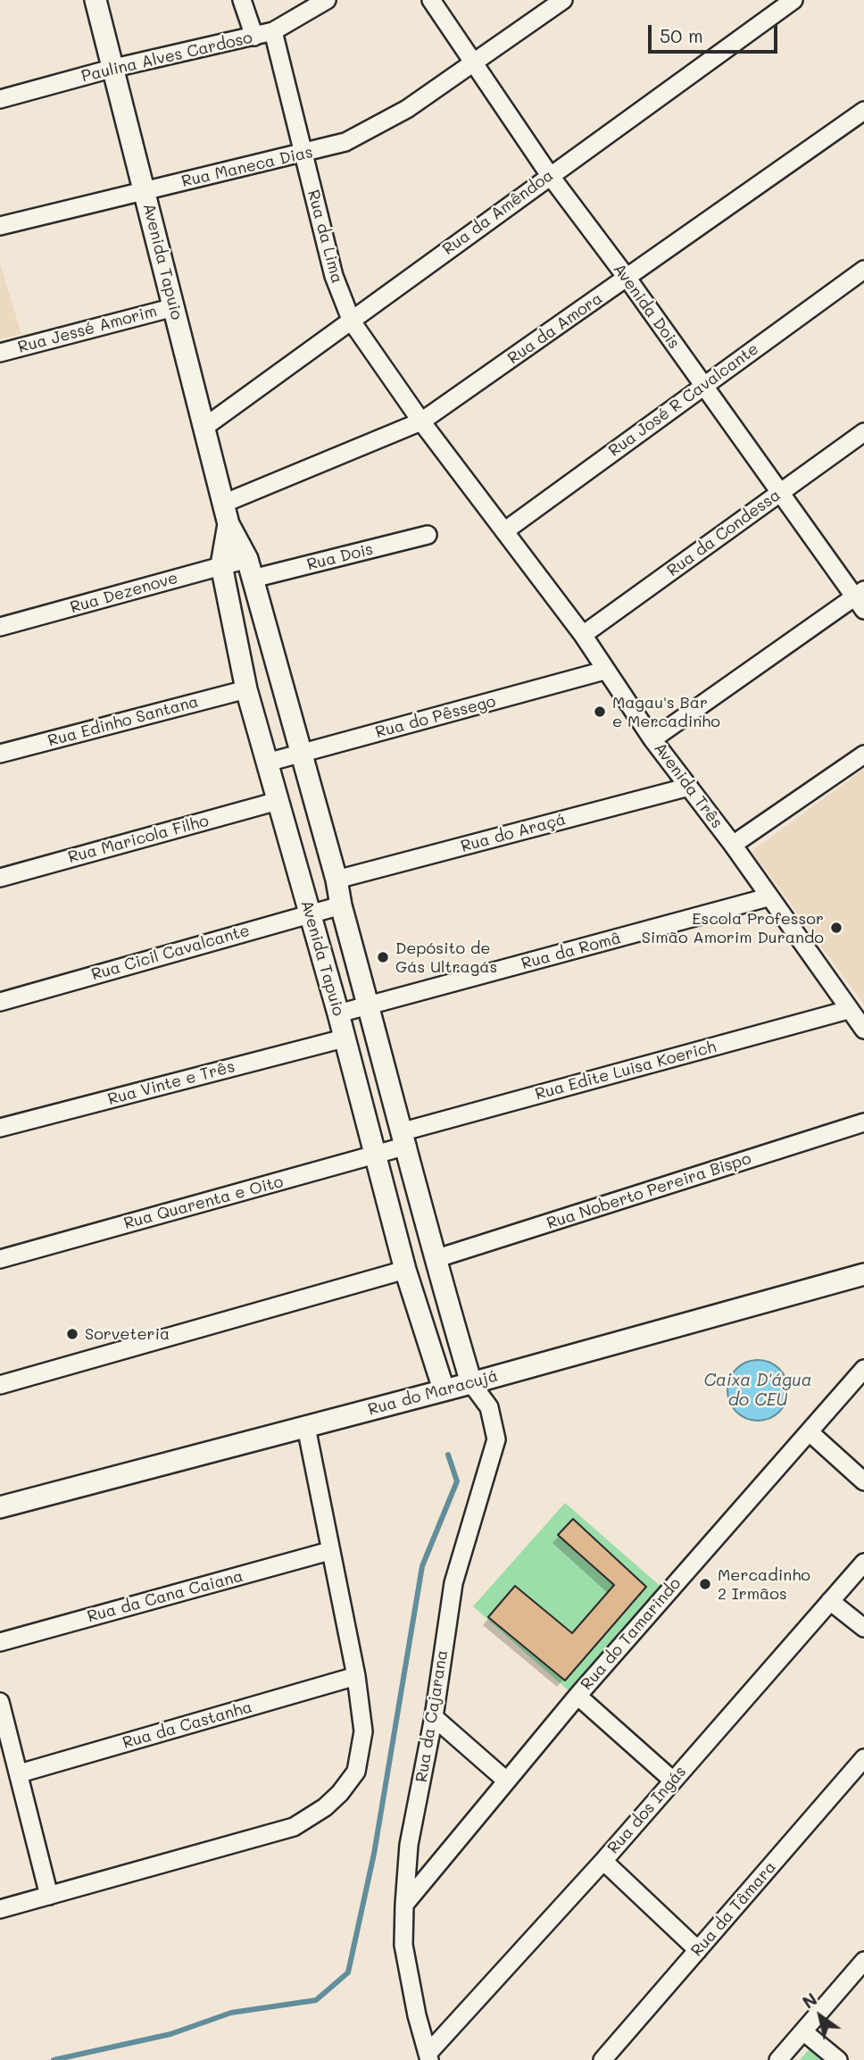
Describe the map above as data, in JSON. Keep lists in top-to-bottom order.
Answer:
{
  "streets": {
    "street": [
      "Paulina Alves Cardoso",
      "Rua Maneca Dias",
      "Rua da Amêndoa",
      "Rua da Lima",
      "Avenida Tapuio",
      "Avenida Dois",
      "Rua da Amora",
      "Rua Jessé Amorim",
      "Rua José R Cavalcante",
      "Rua da Condessa",
      "Rua Dois",
      "Rua Dezenove",
      "Rua do Pêssego",
      "Rua Edinho Santana",
      "Avenida Três",
      "Rua do Araçá",
      "Rua Maricola Filho",
      "Rua da Româ",
      "Rua Cicil Cavalcante",
      "Rua Edite Luisa Koerich",
      "Rua Vinte e Três",
      "Rua Noberto Pereira Bispo",
      "Rua Quarenta e Oito",
      "Rua do Maracujá",
      "Rua da Cana Caiana",
      "Rua do Tamarindo",
      "Rua da Cajarana",
      "Rua da Castanha",
      "Rua dos Ingás",
      "Rua da Tâmara"
    ]
  },
  "crossings": [
    ["Paulina Alves Cardoso", "Rua da Lima"],
    ["Paulina Alves Cardoso", "Avenida Tapuio"],
    ["Rua Maneca Dias", "Rua da Lima"],
    ["Rua Maneca Dias", "Avenida Tapuio"],
    ["Rua Maneca Dias", "Avenida Dois"],
    ["Rua da Amêndoa", "Rua da Lima"],
    ["Rua da Amêndoa", "Avenida Tapuio"],
    ["Rua da Amêndoa", "Avenida Dois"],
    ["Rua da Lima", "Rua da Amora"],
    ["Rua da Lima", "Avenida Três"],
    ["Avenida Tapuio", "Rua da Amora"],
    ["Avenida Tapuio", "Rua Jessé Amorim"],
    ["Avenida Tapuio", "Rua Dois"],
    ["Avenida Tapuio", "Rua Dezenove"],
    ["Avenida Tapuio", "Rua do Pêssego"],
    ["Avenida Tapuio", "Rua Edinho Santana"],
    ["Avenida Tapuio", "Rua do Araçá"],
    ["Avenida Tapuio", "Rua Maricola Filho"],
    ["Avenida Tapuio", "Rua da Româ"],
    ["Avenida Tapuio", "Rua Cicil Cavalcante"],
    ["Avenida Tapuio", "Rua Edite Luisa Koerich"],
    ["Avenida Tapuio", "Rua Vinte e Três"],
    ["Avenida Tapuio", "Rua Noberto Pereira Bispo"],
    ["Avenida Tapuio", "Rua Quarenta e Oito"],
    ["Avenida Tapuio", "Rua do Maracujá"],
    ["Avenida Tapuio", "Rua da Cajarana"],
    ["Avenida Dois", "Rua da Amora"],
    ["Avenida Dois", "Rua José R Cavalcante"],
    ["Avenida Dois", "Rua da Condessa"],
    ["Rua da Amora", "Avenida Três"],
    ["Rua José R Cavalcante", "Avenida Três"],
    ["Rua da Condessa", "Avenida Três"],
    ["Rua do Pêssego", "Avenida Três"],
    ["Avenida Três", "Rua do Araçá"],
    ["Avenida Três", "Rua da Româ"],
    ["Avenida Três", "Rua Edite Luisa Koerich"],
    ["Rua Edite Luisa Koerich", "Rua Quarenta e Oito"],
    ["Rua do Maracujá", "Rua da Cajarana"],
    ["Rua do Tamarindo", "Rua da Cajarana"],
    ["Rua da Cajarana", "Rua dos Ingás"]
  ],
  "water": ["Caixa D'água do CEU"],
  "places": [
    "Magau's Bar e Mercadinho",
    "Escola Professor Simão Amorim Durando",
    "Depósito de Gás Ultragás",
    "Sorveteria",
    "Mercadinho 2 Irmãos"
  ],
  "scale_bar": "50 m",
  "north": "top left"
}
